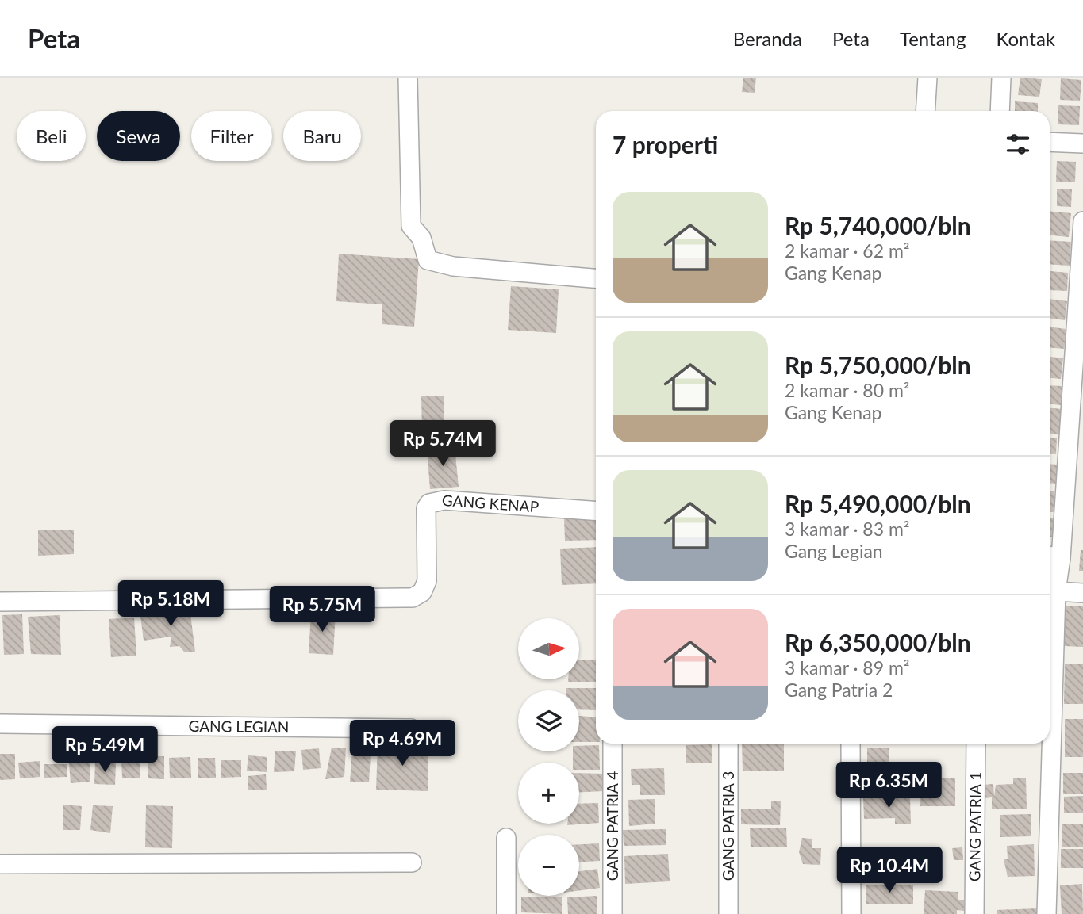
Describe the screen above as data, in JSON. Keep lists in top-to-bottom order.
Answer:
{
  "streets": {
    "street": [
      "GANG KENAP",
      "GANG LEGIAN",
      "GANG PATRIA 4",
      "GANG PATRIA 3",
      "GANG PATRIA 1"
    ]
  },
  "north": "right",
  "page": {
    "header": "Peta",
    "nav": [
      "Beranda",
      "Peta",
      "Tentang",
      "Kontak"
    ],
    "chip": [
      "Beli",
      "Sewa",
      "Filter",
      "Baru"
    ],
    "heading": "7 properti",
    "list": [
      {
        "name": "Rp 5,740,000/bln",
        "note": "2 kamar · 62 m² · Gang Kenap"
      },
      {
        "name": "Rp 5,750,000/bln",
        "note": "2 kamar · 80 m² · Gang Kenap"
      },
      {
        "name": "Rp 5,490,000/bln",
        "note": "3 kamar · 83 m² · Gang Legian"
      },
      {
        "name": "Rp 6,350,000/bln",
        "note": "3 kamar · 89 m² · Gang Patria 2"
      }
    ],
    "price": [
      "Rp 5.74M",
      "Rp 5.18M",
      "Rp 5.75M",
      "Rp 4.69M",
      "Rp 5.49M",
      "Rp 6.35M",
      "Rp 10.4M"
    ],
    "map_buttons": ["+", "−"]
  }
}
